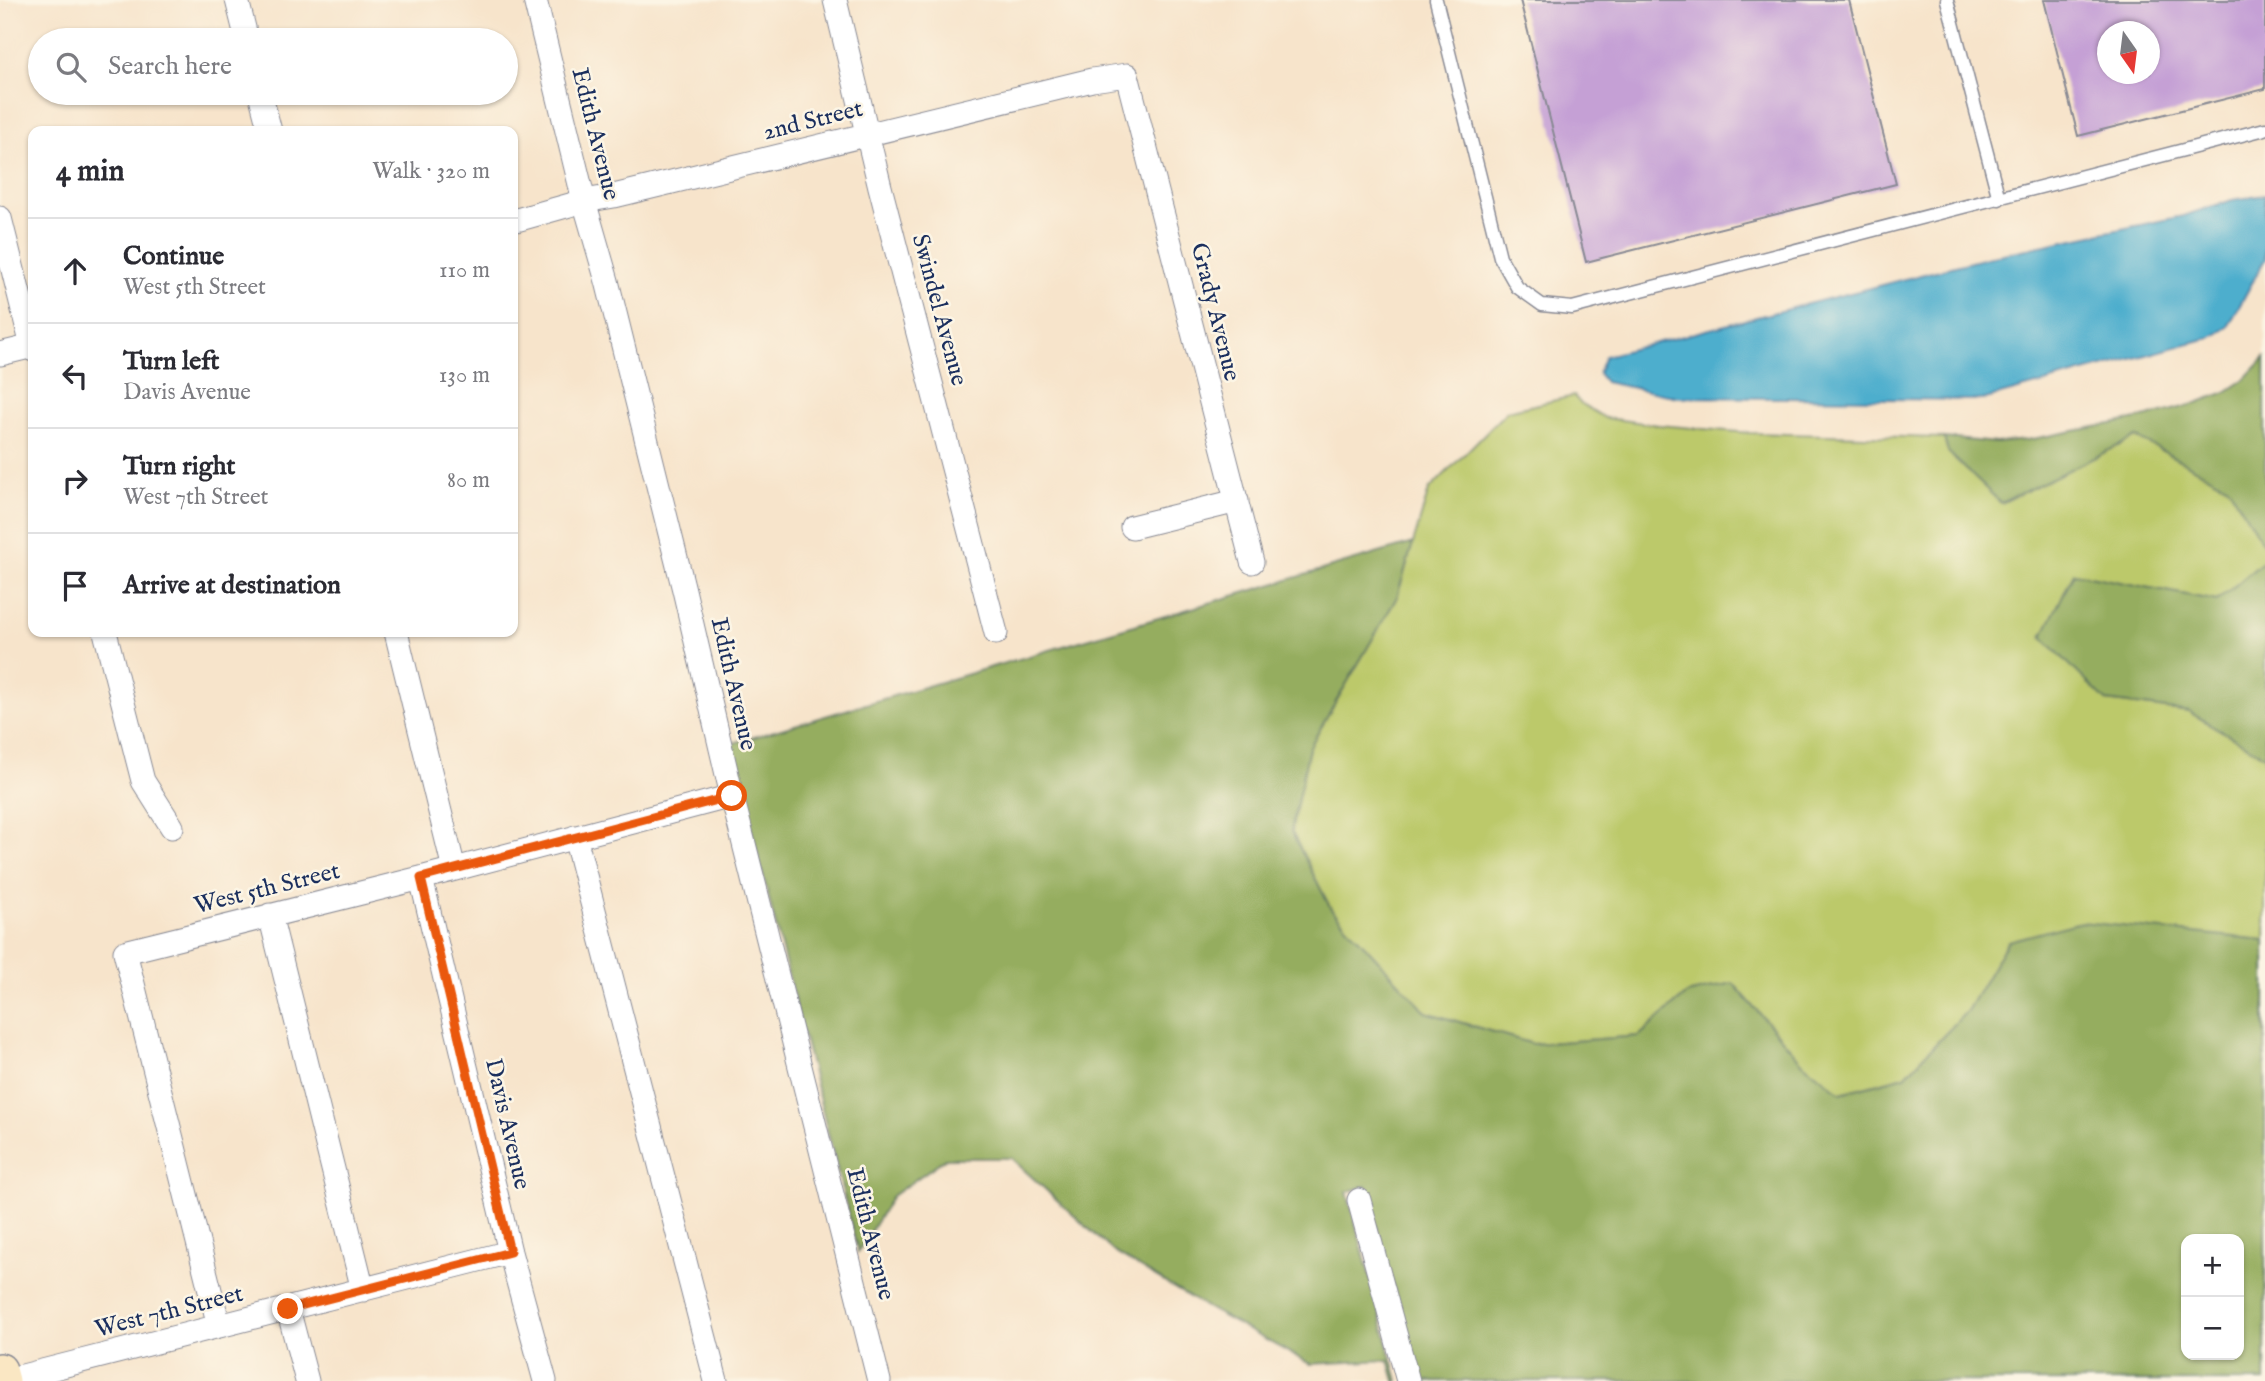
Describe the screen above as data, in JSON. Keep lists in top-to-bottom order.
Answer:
{
  "streets": {
    "street": [
      "2nd Street",
      "Edith Avenue",
      "Swindel Avenue",
      "Grady Avenue",
      "West 5th Street",
      "Davis Avenue",
      "West 7th Street"
    ]
  },
  "crossings": [
    ["2nd Street", "Edith Avenue"],
    ["2nd Street", "Swindel Avenue"],
    ["2nd Street", "Grady Avenue"],
    ["West 5th Street", "Davis Avenue"],
    ["West 5th Street", "West 7th Street"],
    ["Davis Avenue", "West 7th Street"]
  ],
  "north": "bottom",
  "page": {
    "search": "Search here",
    "heading": ["4 min", "Walk · 320 m"],
    "list": [
      ["Continue", "West 5th Street", "110 m"],
      ["Turn left", "Davis Avenue", "130 m"],
      ["Turn right", "West 7th Street", "80 m"],
      "Arrive at destination"
    ],
    "map_buttons": ["+", "−"]
  }
}
